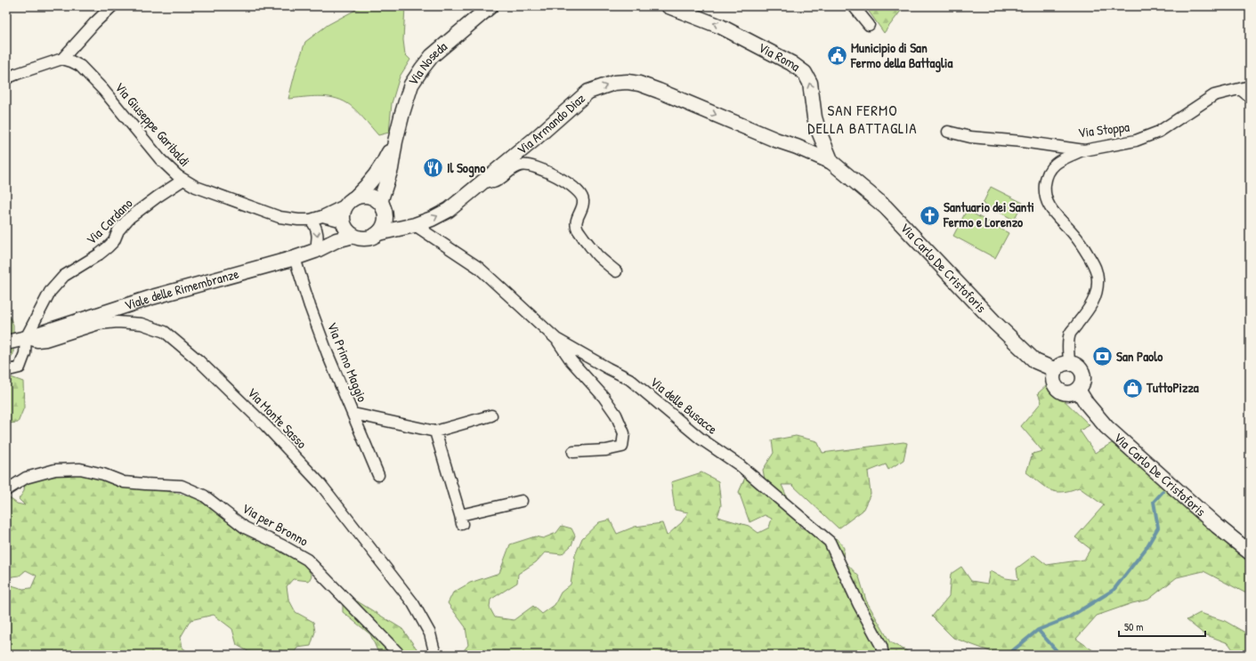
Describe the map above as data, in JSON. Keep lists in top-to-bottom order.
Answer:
{
  "streets": {
    "main road": [
      "Via Roma",
      "Via Noseda",
      "Via Armando Diaz",
      "Via Carlo De Cristoforis",
      "Viale delle Rimembranze"
    ],
    "street": [
      "Via Giuseppe Garibaldi",
      "Via Stoppa",
      "Via Cardano",
      "Via Primo Maggio",
      "Via delle Busacce",
      "Via Monte Sasso",
      "Via per Bronno"
    ]
  },
  "crossings": [
    ["Via Noseda", "Via Giuseppe Garibaldi"],
    ["Via Noseda", "Via Armando Diaz"],
    ["Via Noseda", "Viale delle Rimembranze"],
    ["Via Giuseppe Garibaldi", "Via Armando Diaz"],
    ["Via Giuseppe Garibaldi", "Via Cardano"],
    ["Via Giuseppe Garibaldi", "Viale delle Rimembranze"],
    ["Via Armando Diaz", "Via Carlo De Cristoforis"],
    ["Via Armando Diaz", "Viale delle Rimembranze"],
    ["Via Armando Diaz", "Via delle Busacce"],
    ["Via Cardano", "Viale delle Rimembranze"],
    ["Via Cardano", "Via Monte Sasso"],
    ["Viale delle Rimembranze", "Via Primo Maggio"],
    ["Viale delle Rimembranze", "Via Monte Sasso"]
  ],
  "one_way": ["Via Roma", "Via Armando Diaz"],
  "districts": ["SAN FERMO DELLA BATTAGLIA"],
  "places": {
    "public building": ["Municipio di San Fermo della Battaglia"],
    "restaurant": ["Il Sogno"],
    "church": ["Santuario dei Santi Fermo e Lorenzo"],
    "bank": ["San Paolo"],
    "shop": ["TuttoPizza"]
  },
  "scale_bar": "50 m"
}
